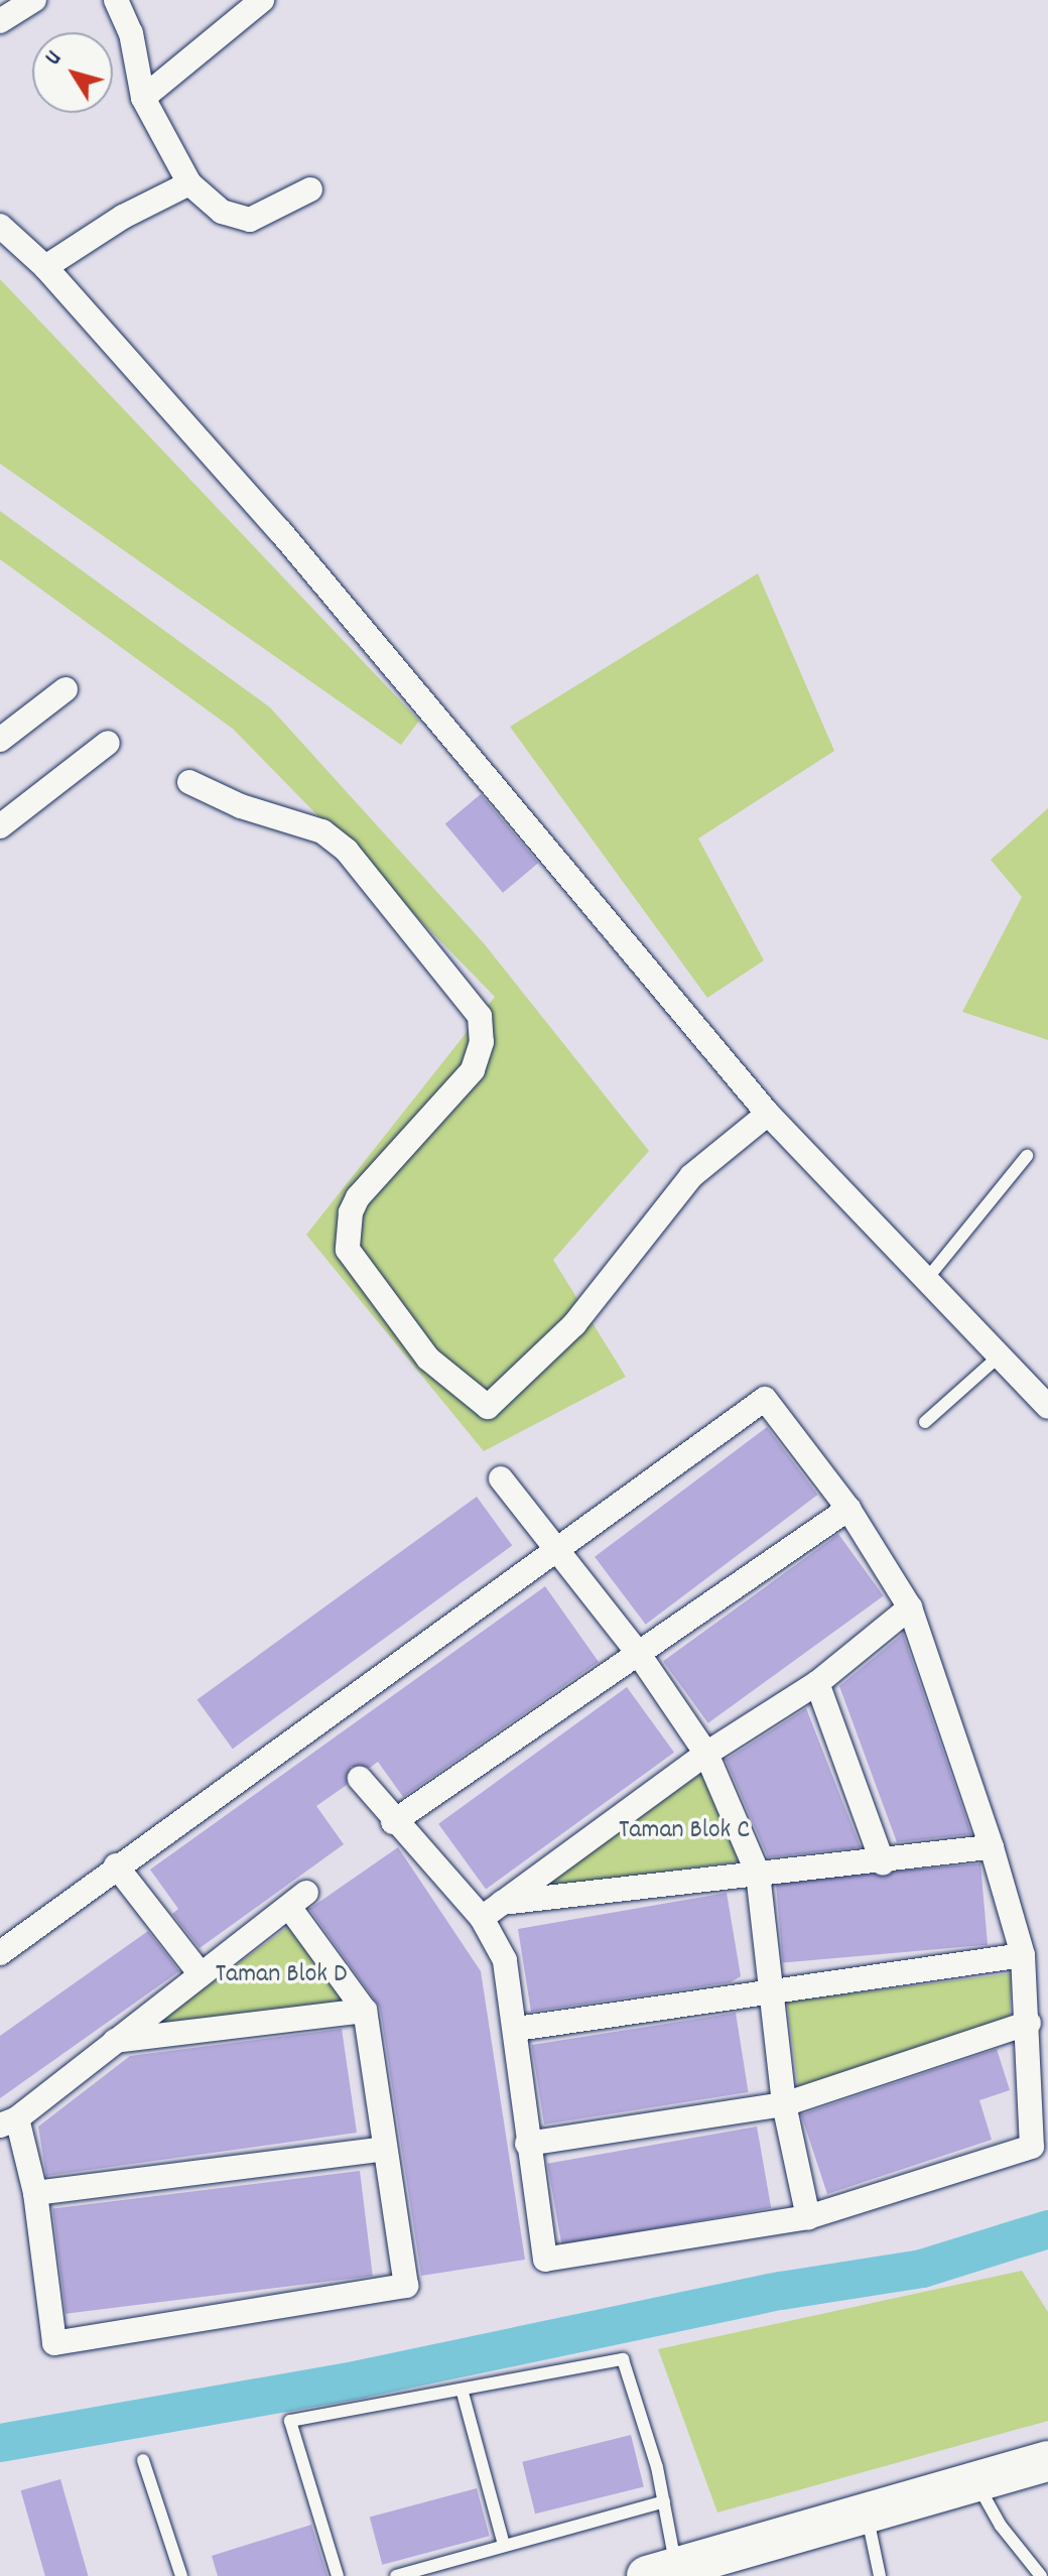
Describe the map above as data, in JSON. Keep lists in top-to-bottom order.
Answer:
{
  "parks": ["Taman Blok C", "Taman Blok D"],
  "north": "top left"
}
